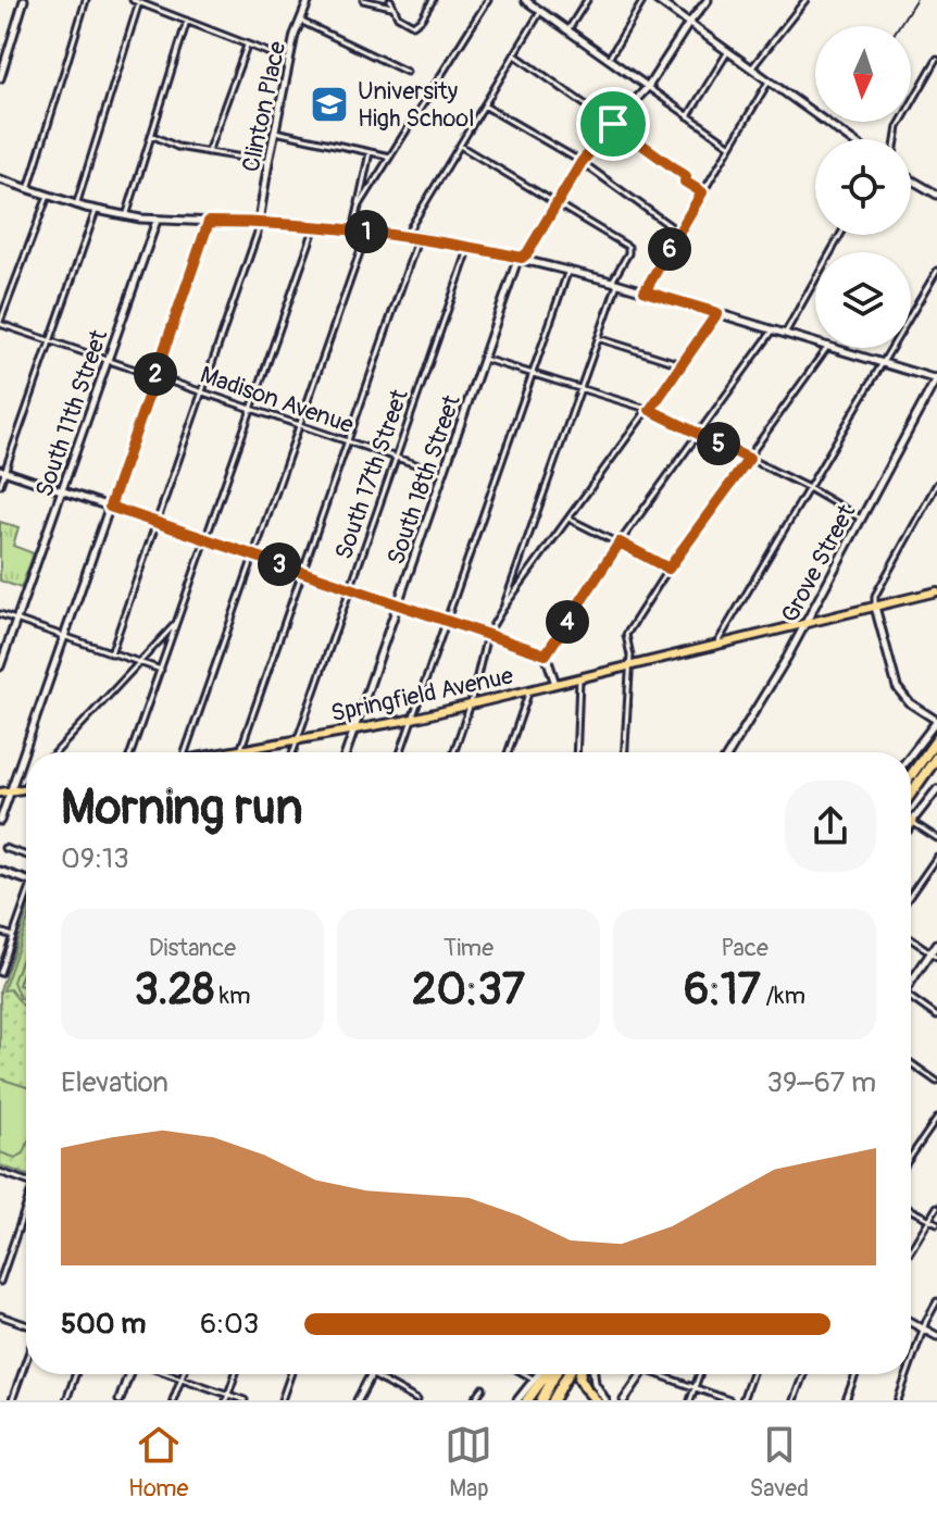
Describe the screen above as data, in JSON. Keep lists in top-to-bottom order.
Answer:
{
  "streets": {
    "main road": ["Springfield Avenue"],
    "street": [
      "Clinton Place",
      "Madison Avenue",
      "South 11th Street",
      "South 17th Street",
      "South 18th Street",
      "Grove Street"
    ]
  },
  "crossings": [
    ["Madison Avenue", "South 11th Street"],
    ["Madison Avenue", "South 17th Street"],
    ["Madison Avenue", "South 18th Street"],
    ["South 17th Street", "Springfield Avenue"],
    ["South 18th Street", "Springfield Avenue"],
    ["Grove Street", "Springfield Avenue"]
  ],
  "places": {
    "school or university": ["University High School"]
  },
  "north": "bottom",
  "page": {
    "pins": [
      "1",
      "6",
      "2",
      "5",
      "3",
      "4"
    ],
    "heading": ["Morning run", "09:13"],
    "stats": [
      ["Distance", "3.28 km"],
      ["Time", "20:37"],
      ["Pace", "6:17 /km"]
    ],
    "chart": ["Elevation", "39–67 m"],
    "list": [
      {
        "name": "500 m",
        "note": "6:03"
      }
    ],
    "tabs": ["Home", "Map", "Saved"]
  }
}
